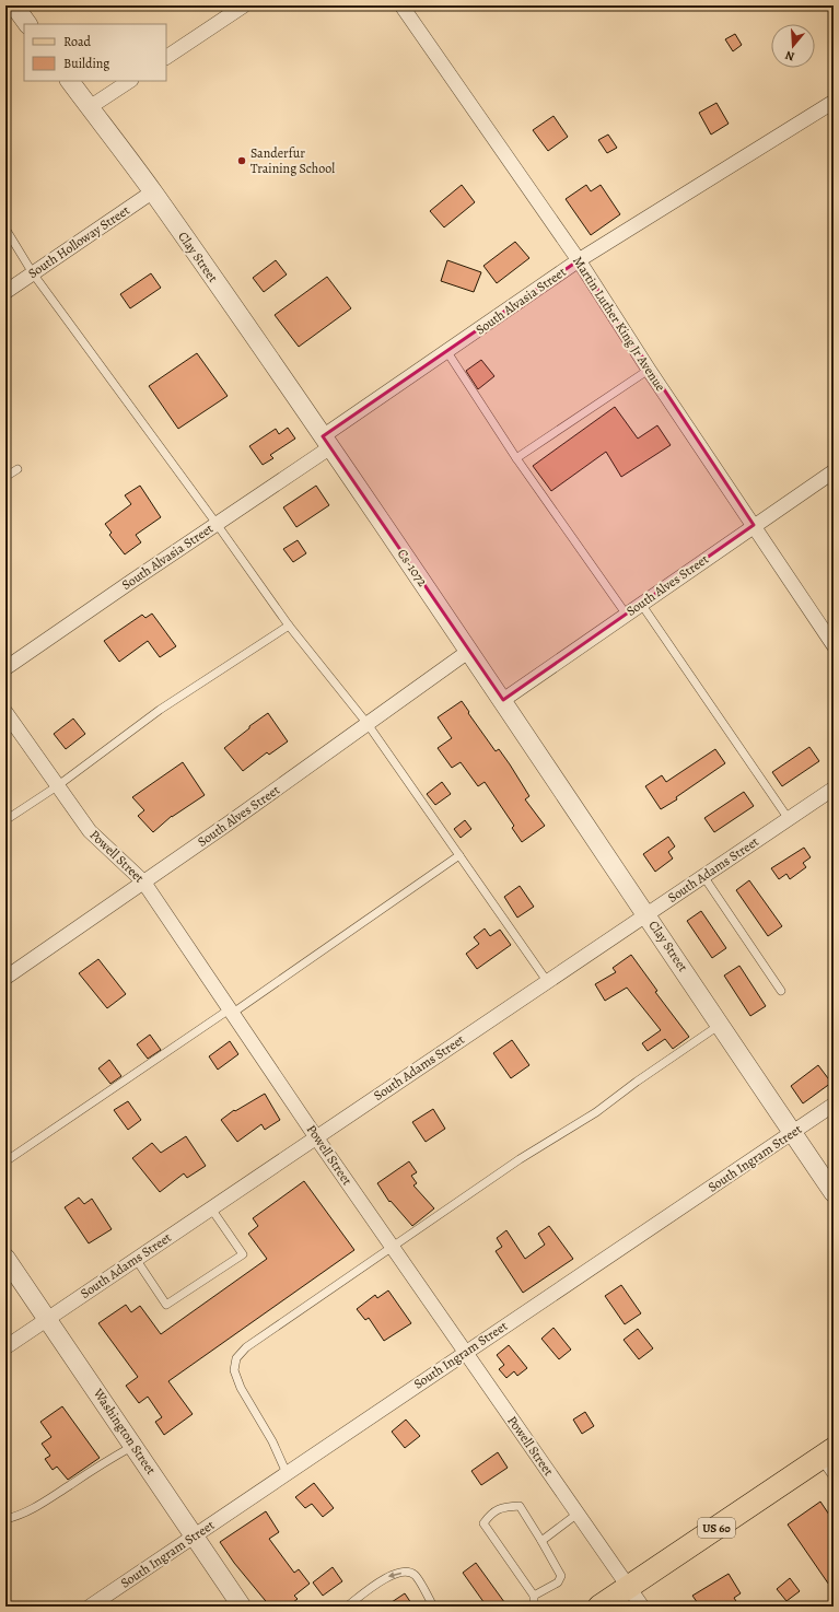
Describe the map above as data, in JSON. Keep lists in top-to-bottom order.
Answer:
{
  "streets": {
    "main road": ["US 60"],
    "street": [
      "South Holloway Street",
      "Clay Street",
      "South Alvasia Street",
      "Martin Luther King Jr Avenue",
      "Cs-1072",
      "South Alves Street",
      "Powell Street",
      "South Adams Street",
      "South Ingram Street",
      "Washington Street"
    ]
  },
  "crossings": [
    ["South Holloway Street", "Clay Street"],
    ["Clay Street", "South Alvasia Street"],
    ["Clay Street", "Cs-1072"],
    ["Clay Street", "South Alves Street"],
    ["Clay Street", "South Adams Street"],
    ["Clay Street", "South Ingram Street"],
    ["South Alvasia Street", "Martin Luther King Jr Avenue"],
    ["South Alvasia Street", "Cs-1072"],
    ["Martin Luther King Jr Avenue", "South Alves Street"],
    ["Cs-1072", "South Alves Street"],
    ["South Alves Street", "Powell Street"],
    ["Powell Street", "South Adams Street"],
    ["Powell Street", "South Ingram Street"],
    ["Powell Street", "US 60"],
    ["South Adams Street", "Washington Street"],
    ["South Ingram Street", "Washington Street"]
  ],
  "places": ["Sanderfur Training School"],
  "legend": ["Road", "Building"],
  "north": "bottom"
}
